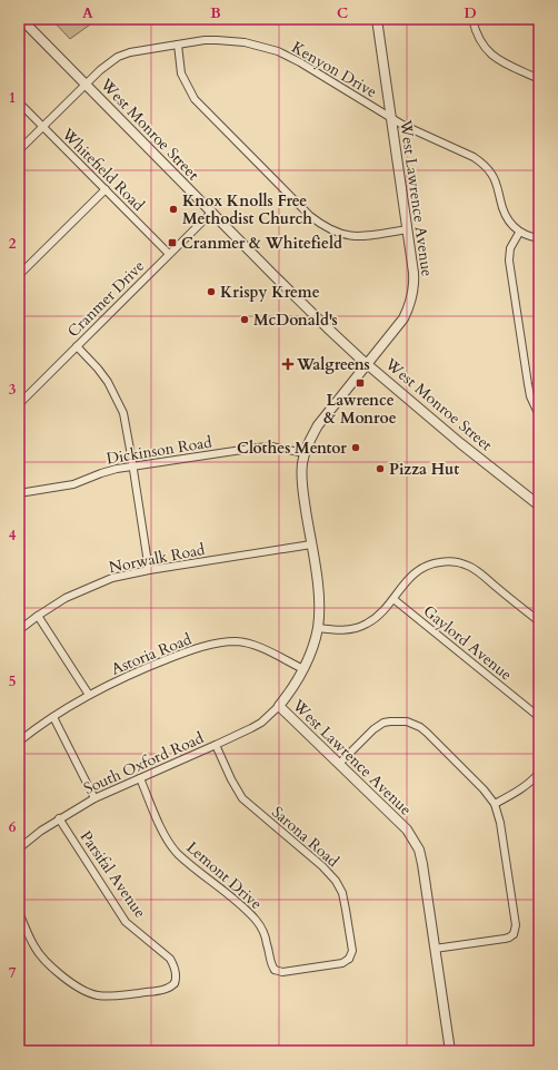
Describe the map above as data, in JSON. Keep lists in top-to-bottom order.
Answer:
{
  "streets": {
    "street": [
      "Kenyon Drive",
      "West Monroe Street",
      "Whitefield Road",
      "West Lawrence Avenue",
      "Cranmer Drive",
      "Dickinson Road",
      "Norwalk Road",
      "Gaylord Avenue",
      "Astoria Road",
      "South Oxford Road",
      "Sarona Road",
      "Parsifal Avenue",
      "Lemont Drive"
    ]
  },
  "crossings": [
    ["Kenyon Drive", "West Monroe Street"],
    ["Kenyon Drive", "Whitefield Road"],
    ["Kenyon Drive", "West Lawrence Avenue"],
    ["West Monroe Street", "West Lawrence Avenue"],
    ["West Monroe Street", "Cranmer Drive"],
    ["Whitefield Road", "Cranmer Drive"],
    ["West Lawrence Avenue", "Dickinson Road"],
    ["West Lawrence Avenue", "Norwalk Road"],
    ["West Lawrence Avenue", "Astoria Road"],
    ["West Lawrence Avenue", "South Oxford Road"],
    ["South Oxford Road", "Sarona Road"],
    ["South Oxford Road", "Parsifal Avenue"],
    ["South Oxford Road", "Lemont Drive"],
    ["Sarona Road", "Lemont Drive"]
  ],
  "places": {
    "other": [
      "Knox Knolls Free Methodist Church",
      "Krispy Kreme",
      "McDonald's",
      "Clothes Mentor",
      "Pizza Hut"
    ],
    "transit": ["Cranmer & Whitefield", "Lawrence & Monroe"],
    "health": ["Walgreens"]
  },
  "grid": {
    "columns": [
      "A",
      "B",
      "C",
      "D"
    ],
    "rows": [
      "1",
      "2",
      "3",
      "4",
      "5",
      "6",
      "7"
    ]
  }
}
